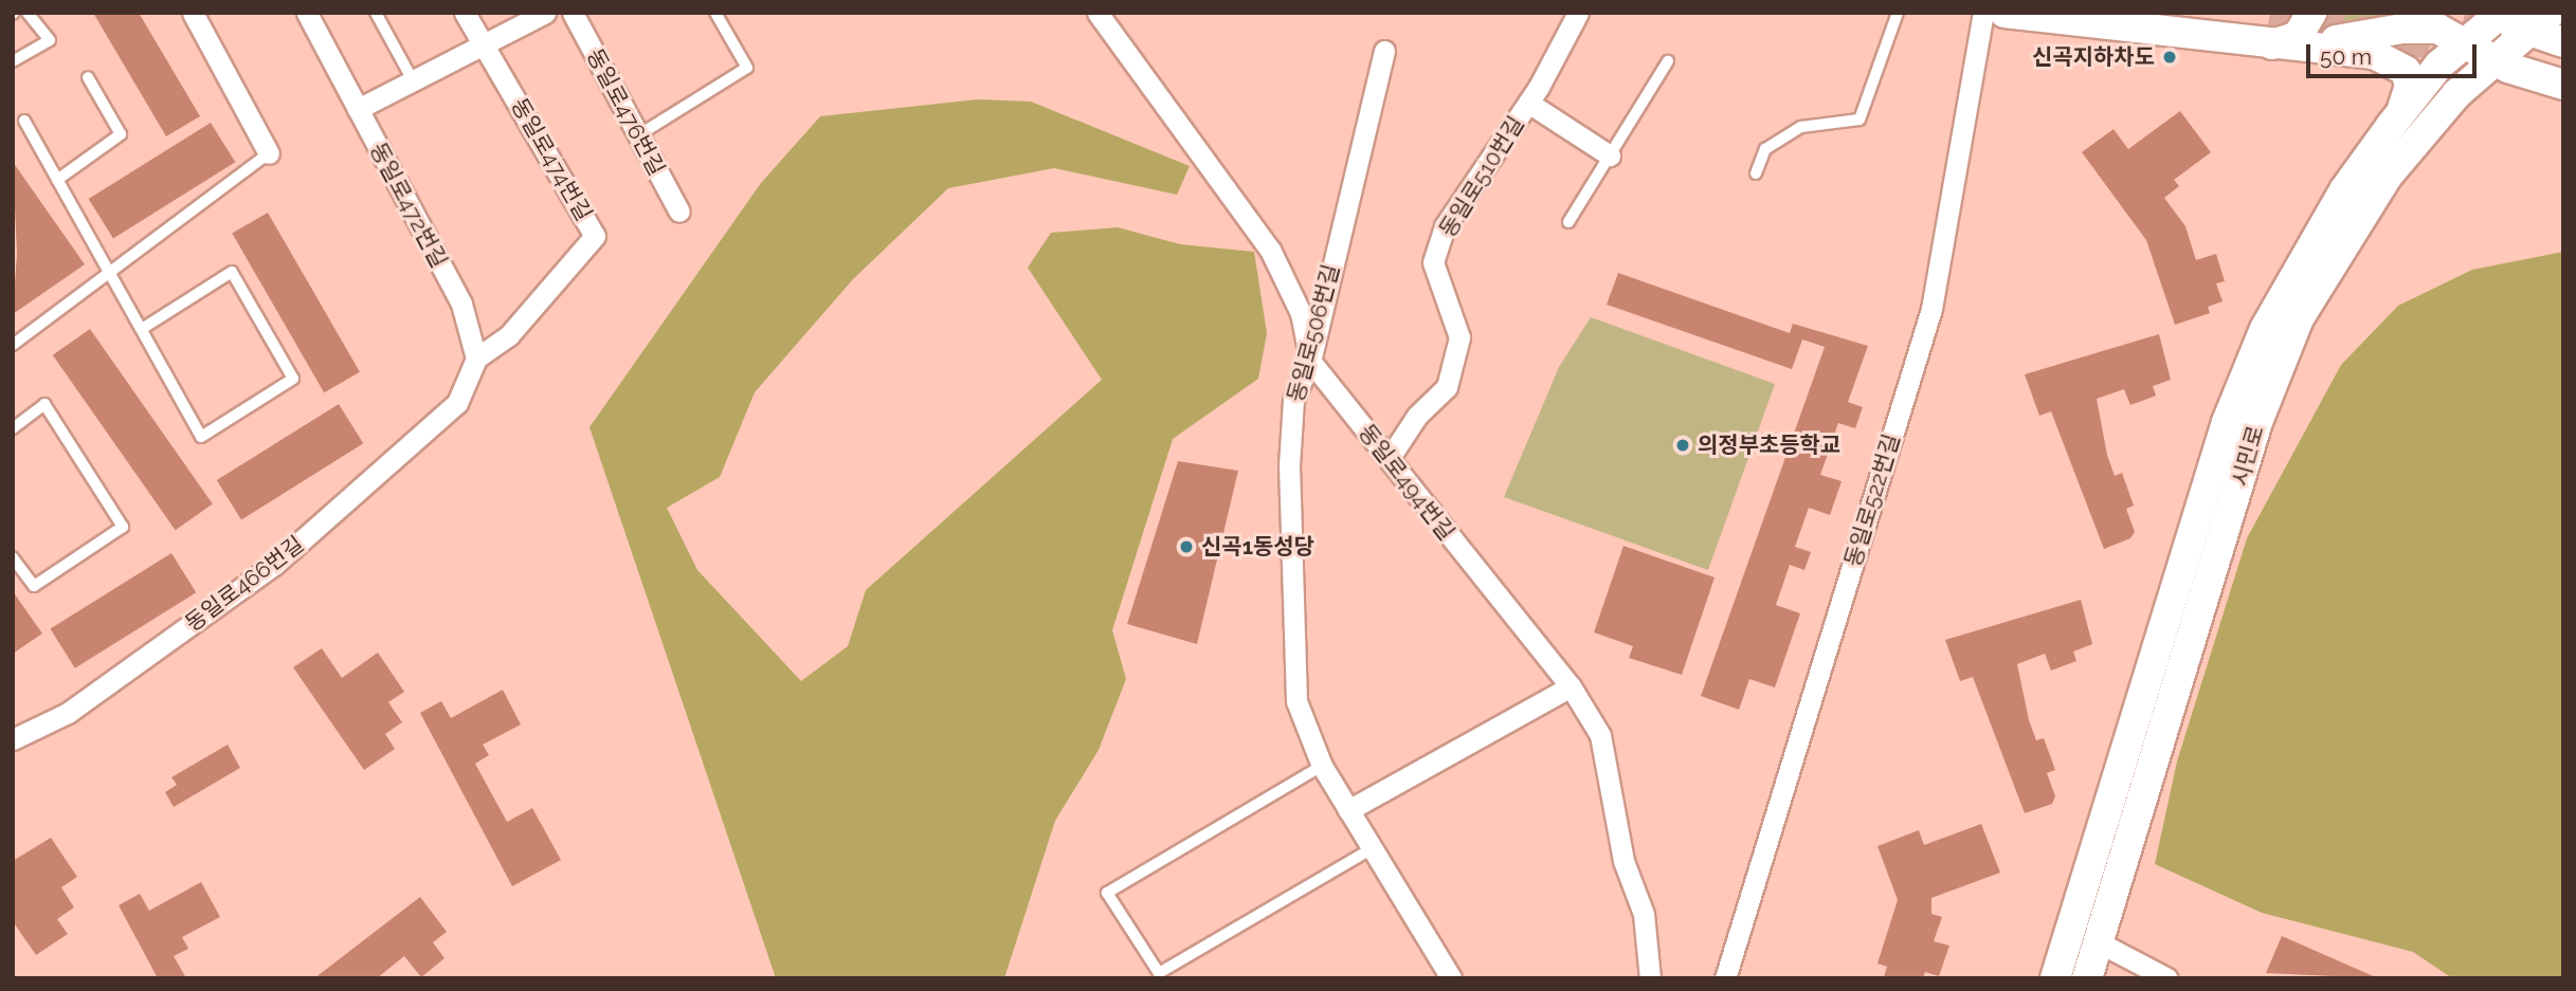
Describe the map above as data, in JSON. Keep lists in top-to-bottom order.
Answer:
{
  "streets": {
    "street": [
      "동일로476번길",
      "동일로474번길",
      "동일로510번길",
      "동일로472번길",
      "동일로506번길",
      "시민로",
      "동일로494번길",
      "동일로522번길",
      "동일로466번길"
    ]
  },
  "crossings": [
    ["동일로474번길", "동일로472번길"],
    ["동일로474번길", "동일로466번길"],
    ["동일로510번길", "동일로494번길"],
    ["동일로472번길", "동일로466번길"],
    ["동일로506번길", "동일로494번길"]
  ],
  "places": ["신곡지하차도", "의정부초등학교", "신곡1동성당"],
  "scale_bar": "50 m"
}
